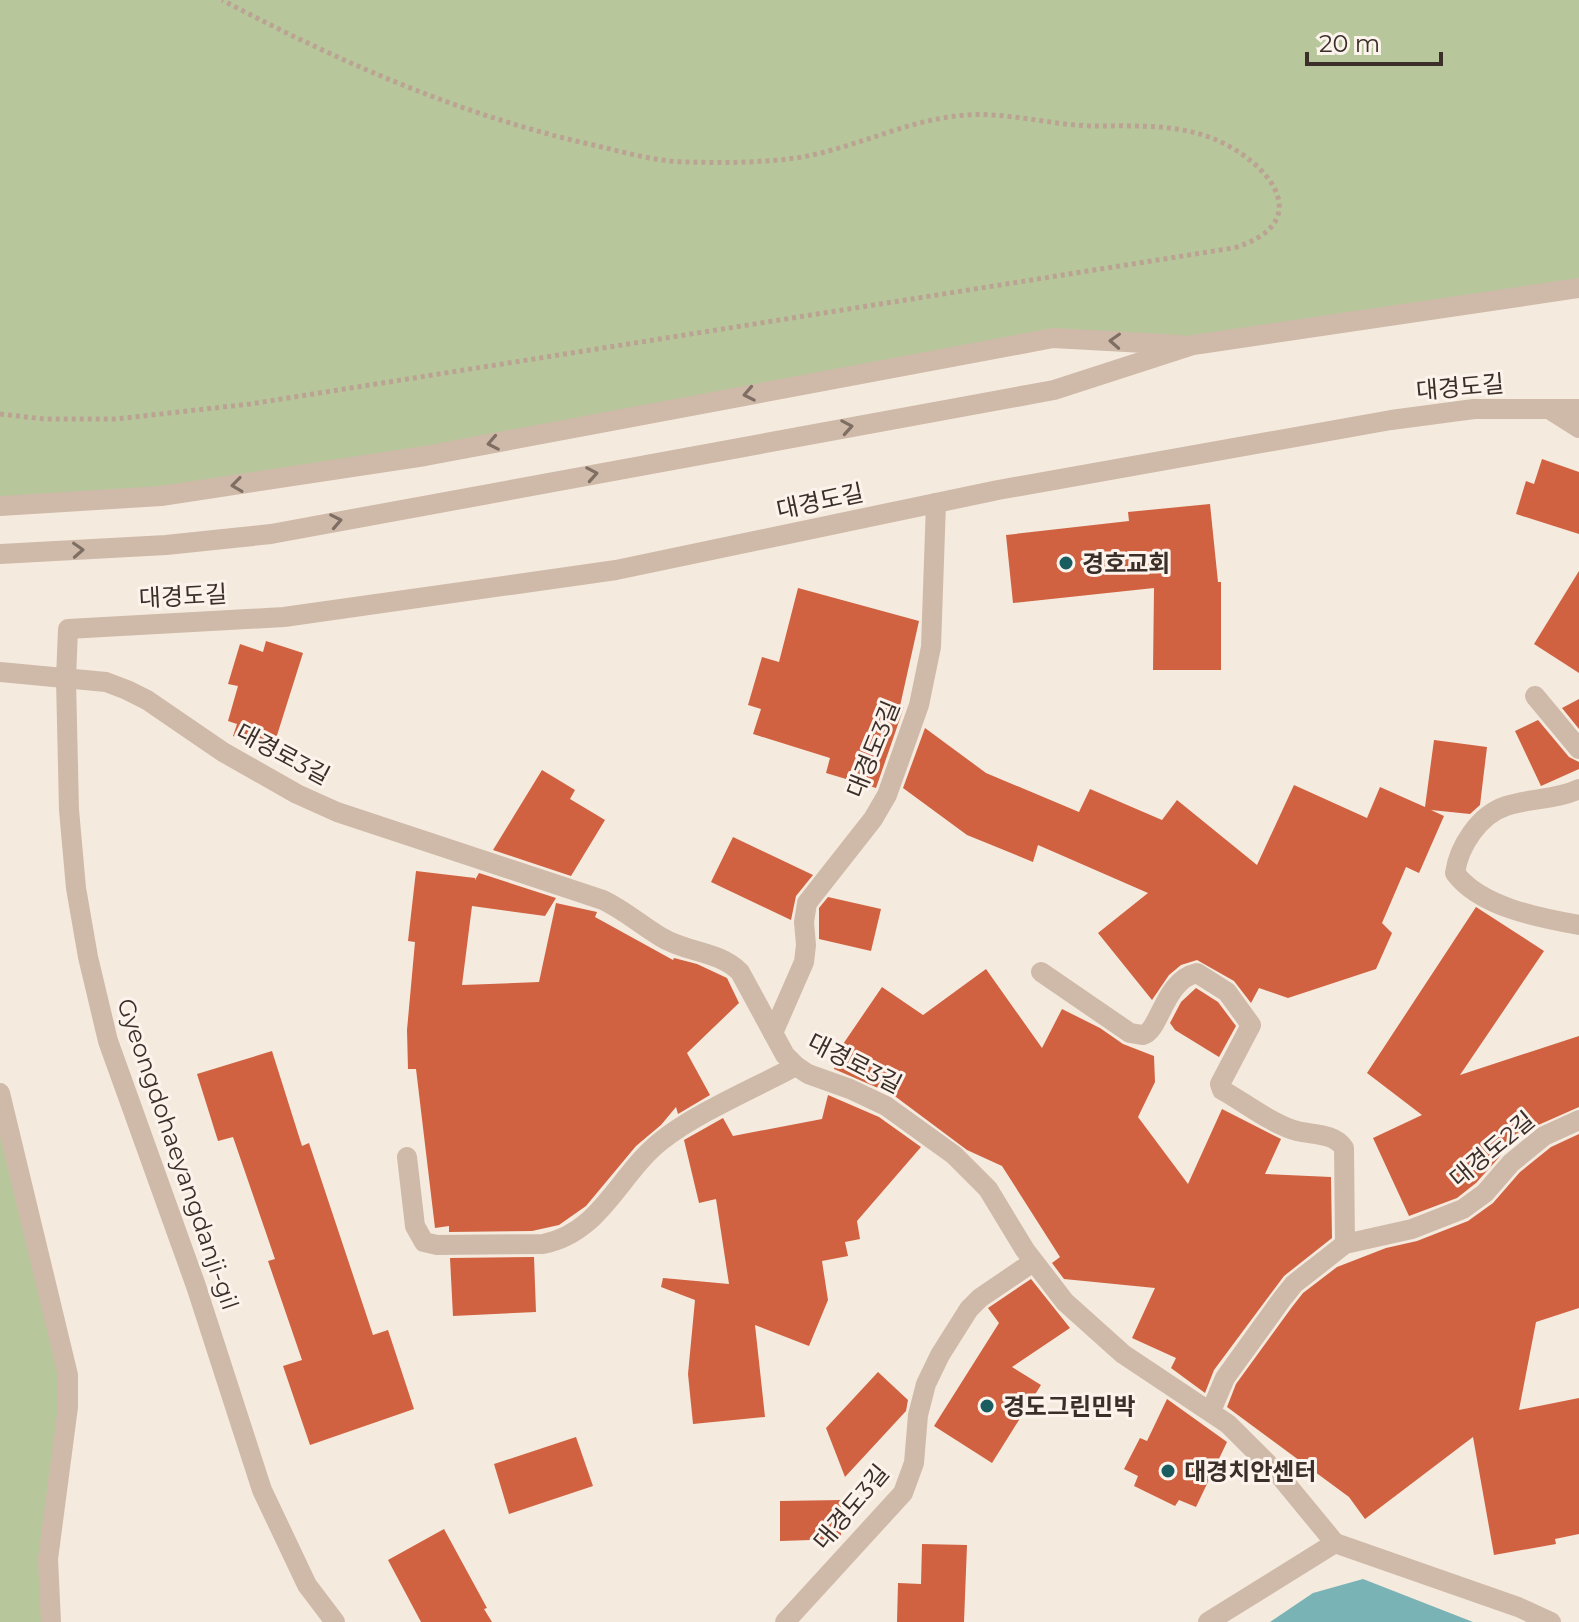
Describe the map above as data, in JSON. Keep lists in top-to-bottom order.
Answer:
{
  "streets": {
    "street": [
      "대경도길",
      "대경도3길",
      "대경로3길",
      "대경도2길",
      "Gyeongdohaeyangdanji-gil"
    ]
  },
  "crossings": [
    ["대경도길", "대경도3길"],
    ["대경도길", "Gyeongdohaeyangdanji-gil"],
    ["대경도3길", "대경로3길"],
    ["대경로3길", "대경도2길"],
    ["대경로3길", "Gyeongdohaeyangdanji-gil"]
  ],
  "places": ["경호교회", "경도그린민박", "대경치안센터"],
  "scale_bar": "20 m"
}
